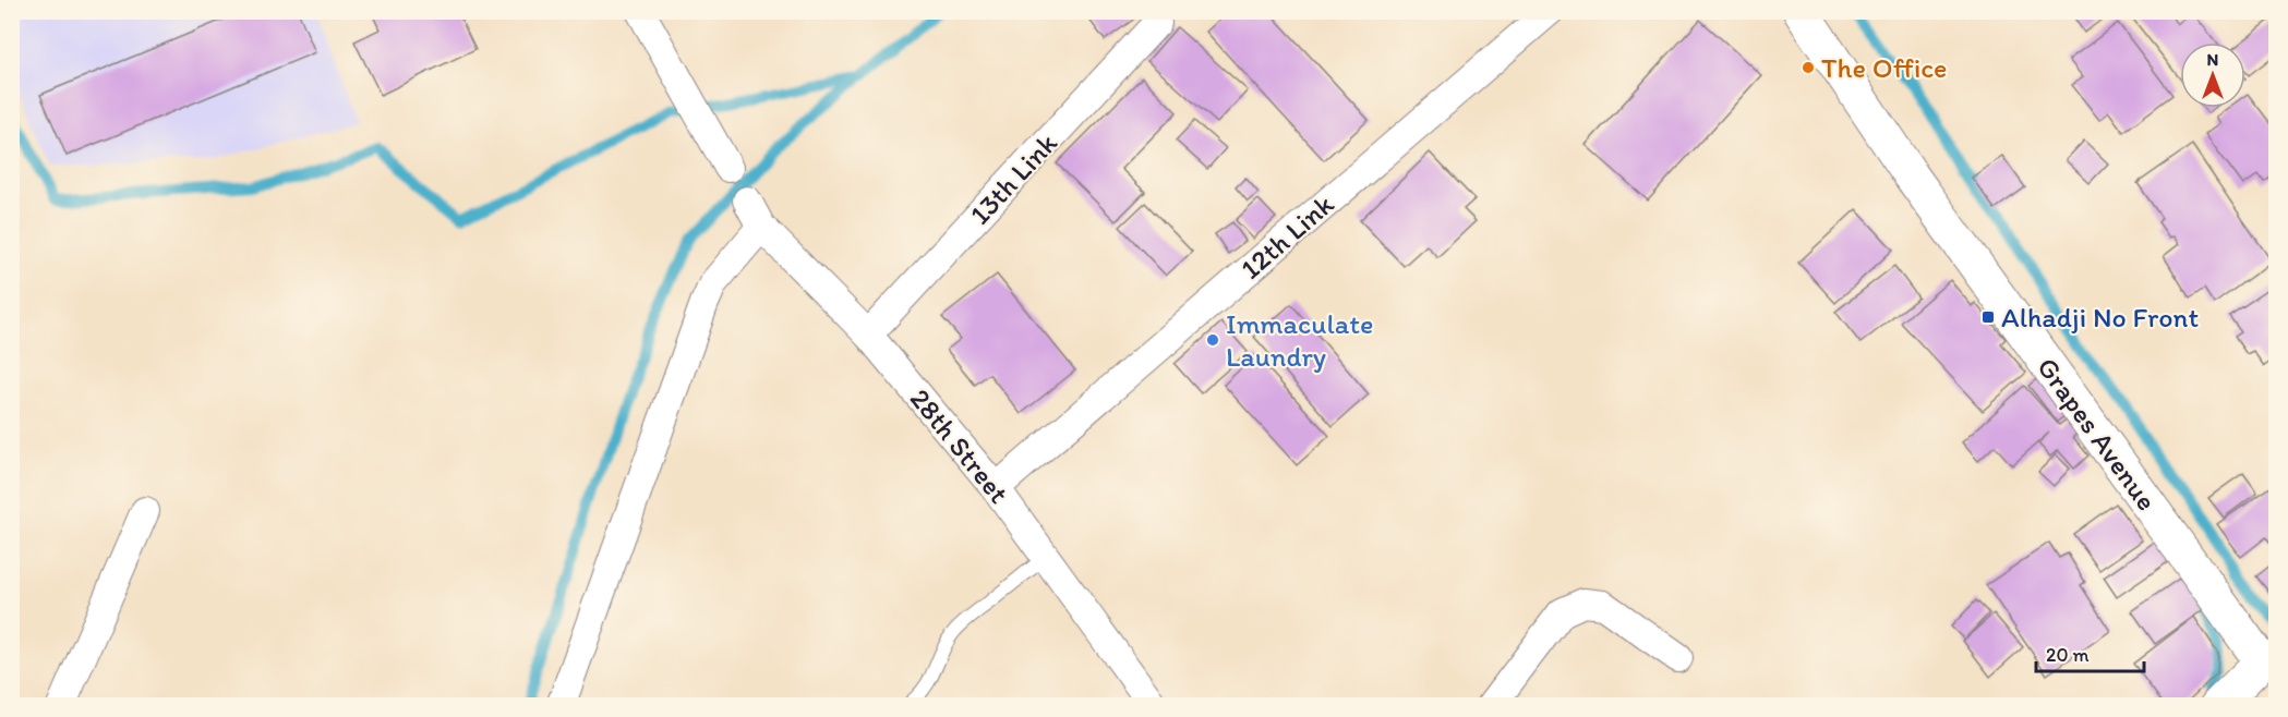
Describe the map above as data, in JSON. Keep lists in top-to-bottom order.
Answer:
{
  "streets": {
    "street": [
      "13th Link",
      "12th Link",
      "Grapes Avenue",
      "28th Street"
    ]
  },
  "crossings": [
    ["13th Link", "28th Street"],
    ["12th Link", "28th Street"]
  ],
  "places": {
    "other": ["The Office", "Immaculate Laundry"],
    "transit": ["Alhadji No Front"]
  },
  "scale_bar": "20 m",
  "north": "top"
}
